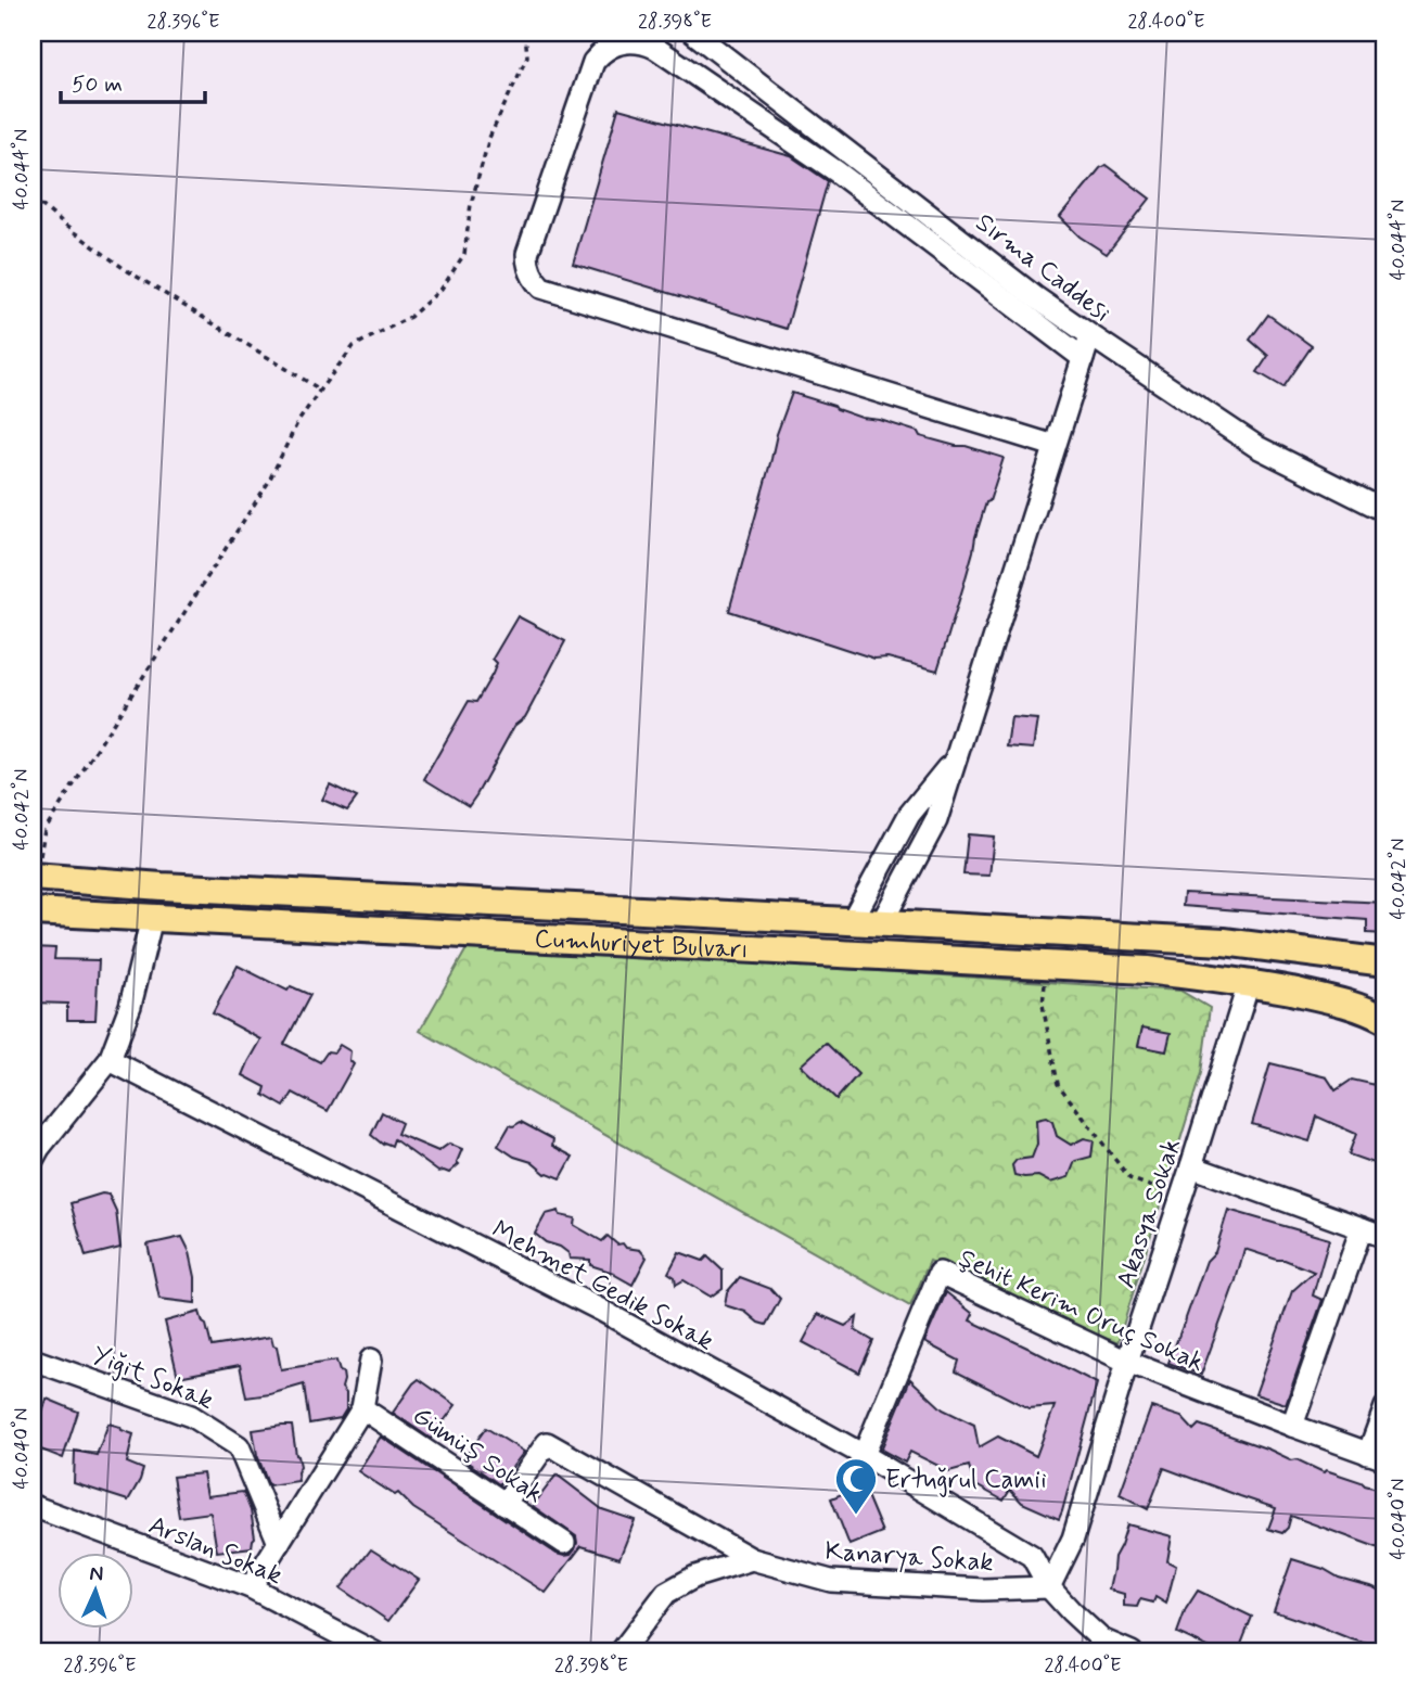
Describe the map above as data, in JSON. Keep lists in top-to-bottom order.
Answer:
{
  "streets": {
    "main road": ["Cumhuriyet Bulvarı"],
    "street": [
      "Sırma Caddesi",
      "Akasya Sokak",
      "Mehmet Gedik Sokak",
      "Şehit Kerim Oruç Sokak",
      "Yiğit Sokak",
      "Gümüş Sokak",
      "Arslan Sokak",
      "Kanarya Sokak"
    ]
  },
  "crossings": [
    ["Cumhuriyet Bulvarı", "Akasya Sokak"],
    ["Akasya Sokak", "Mehmet Gedik Sokak"],
    ["Akasya Sokak", "Şehit Kerim Oruç Sokak"],
    ["Akasya Sokak", "Kanarya Sokak"],
    ["Mehmet Gedik Sokak", "Şehit Kerim Oruç Sokak"],
    ["Mehmet Gedik Sokak", "Kanarya Sokak"],
    ["Gümüş Sokak", "Kanarya Sokak"]
  ],
  "places": {
    "mosque": ["Ertuğrul Camii"]
  },
  "scale_bar": "50 m",
  "north": "top",
  "coordinates": [
    "28.396°E",
    "28.398°E",
    "28.400°E",
    "40.044°N",
    "40.042°N",
    "40.040°N"
  ]
}
